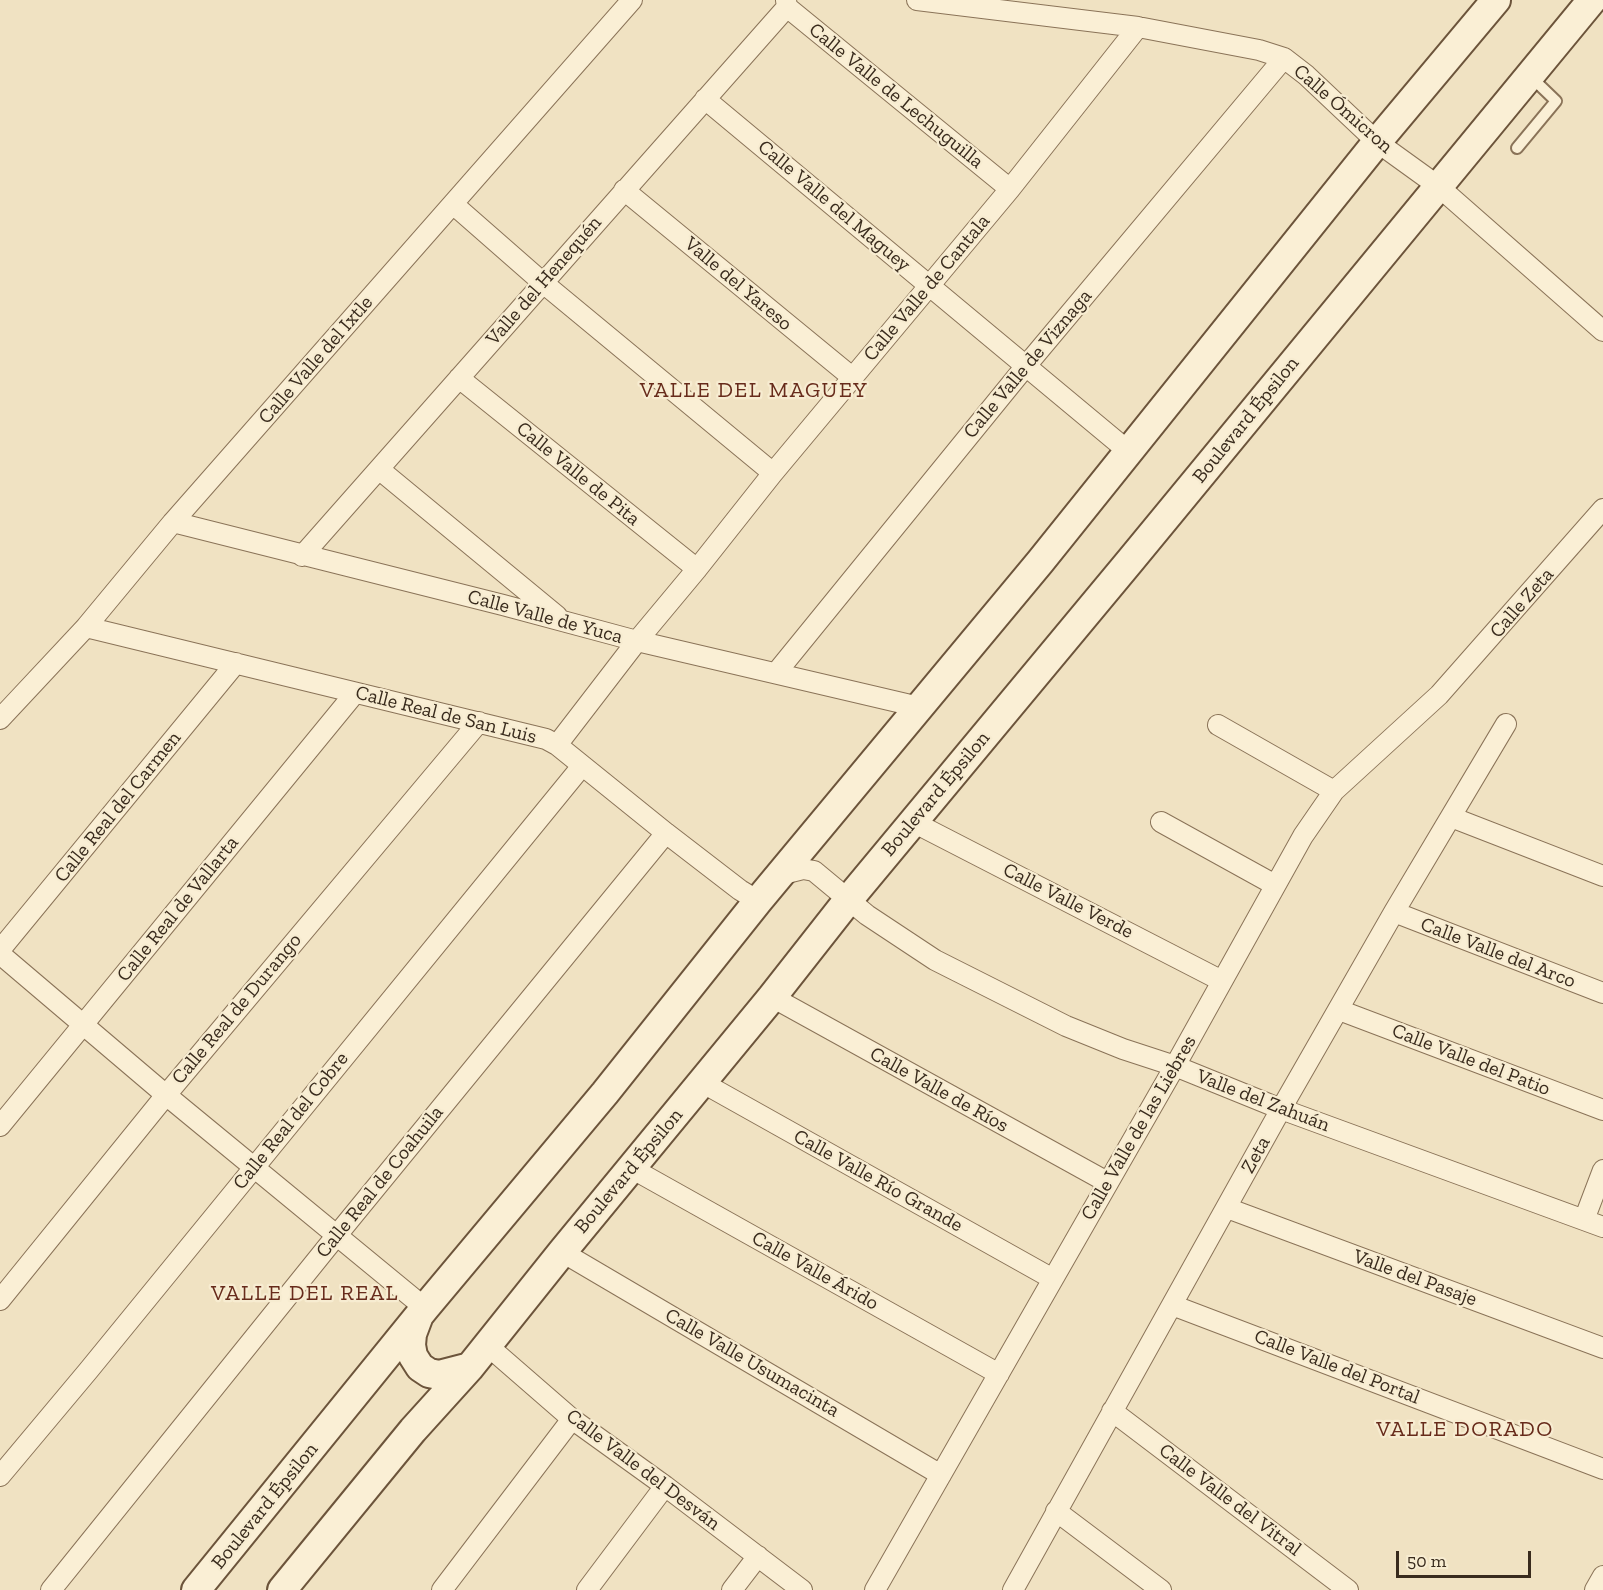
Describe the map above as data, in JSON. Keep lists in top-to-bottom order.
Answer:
{
  "streets": {
    "street": [
      "Calle Valle de Lechuguilla",
      "Calle Ómicron",
      "Calle Valle del Maguey",
      "Valle del Henequén",
      "Valle del Yareso",
      "Calle Valle de Cantala",
      "Calle Valle del Ixtle",
      "Calle Valle de Viznaga",
      "Boulevard Épsilon",
      "Calle Valle de Pita",
      "Calle Zeta",
      "Calle Valle de Yuca",
      "Calle Real de San Luis",
      "Calle Real del Carmen",
      "Calle Valle Verde",
      "Calle Real de Vallarta",
      "Calle Valle del Arco",
      "Calle Real de Durango",
      "Calle Valle del Patio",
      "Calle Valle de Ríos",
      "Valle del Zahuán",
      "Calle Real del Cobre",
      "Calle Valle de las Liebres",
      "Zeta",
      "Calle Valle Río Grande",
      "Calle Real de Coahuila",
      "Calle Valle Árido",
      "Valle del Pasaje",
      "Calle Valle Usumacinta",
      "Calle Valle del Portal",
      "Calle Valle del Desván",
      "Calle Valle del Vitral"
    ]
  },
  "crossings": [
    ["Calle Valle de Lechuguilla", "Valle del Henequén"],
    ["Calle Valle de Lechuguilla", "Calle Valle de Cantala"],
    ["Calle Ómicron", "Calle Valle de Cantala"],
    ["Calle Ómicron", "Calle Valle de Viznaga"],
    ["Calle Ómicron", "Boulevard Épsilon"],
    ["Calle Valle del Maguey", "Valle del Henequén"],
    ["Calle Valle del Maguey", "Calle Valle de Cantala"],
    ["Calle Valle del Maguey", "Calle Valle de Viznaga"],
    ["Calle Valle del Maguey", "Boulevard Épsilon"],
    ["Valle del Henequén", "Valle del Yareso"],
    ["Valle del Henequén", "Calle Valle de Pita"],
    ["Valle del Henequén", "Calle Valle de Yuca"],
    ["Valle del Yareso", "Calle Valle de Cantala"],
    ["Calle Valle de Cantala", "Calle Valle de Pita"],
    ["Calle Valle de Cantala", "Calle Valle de Yuca"],
    ["Calle Valle de Cantala", "Calle Real de San Luis"],
    ["Calle Valle del Ixtle", "Calle Valle de Yuca"],
    ["Calle Valle del Ixtle", "Calle Real de San Luis"],
    ["Calle Valle de Viznaga", "Calle Valle de Yuca"],
    ["Boulevard Épsilon", "Calle Valle de Yuca"],
    ["Boulevard Épsilon", "Calle Real de San Luis"],
    ["Boulevard Épsilon", "Calle Valle Verde"],
    ["Boulevard Épsilon", "Calle Valle de Ríos"],
    ["Boulevard Épsilon", "Valle del Zahuán"],
    ["Boulevard Épsilon", "Calle Valle Río Grande"],
    ["Boulevard Épsilon", "Calle Valle Árido"],
    ["Boulevard Épsilon", "Calle Valle Usumacinta"],
    ["Boulevard Épsilon", "Calle Valle del Desván"],
    ["Calle Zeta", "Calle Valle de las Liebres"],
    ["Calle Real de San Luis", "Calle Real del Carmen"],
    ["Calle Real de San Luis", "Calle Real de Vallarta"],
    ["Calle Real de San Luis", "Calle Real de Durango"],
    ["Calle Real de San Luis", "Calle Real del Cobre"],
    ["Calle Real de San Luis", "Calle Real de Coahuila"],
    ["Calle Valle Verde", "Calle Valle de las Liebres"],
    ["Calle Valle del Arco", "Zeta"],
    ["Calle Valle del Patio", "Zeta"],
    ["Calle Valle de Ríos", "Calle Valle de las Liebres"],
    ["Valle del Zahuán", "Calle Valle de las Liebres"],
    ["Valle del Zahuán", "Zeta"],
    ["Calle Valle de las Liebres", "Calle Valle Río Grande"],
    ["Calle Valle de las Liebres", "Calle Valle Árido"],
    ["Calle Valle de las Liebres", "Calle Valle Usumacinta"],
    ["Zeta", "Valle del Pasaje"],
    ["Zeta", "Calle Valle del Portal"],
    ["Zeta", "Calle Valle del Vitral"]
  ],
  "districts": ["VALLE DEL MAGUEY", "VALLE DEL REAL", "VALLE DORADO"],
  "scale_bar": "50 m"
}
